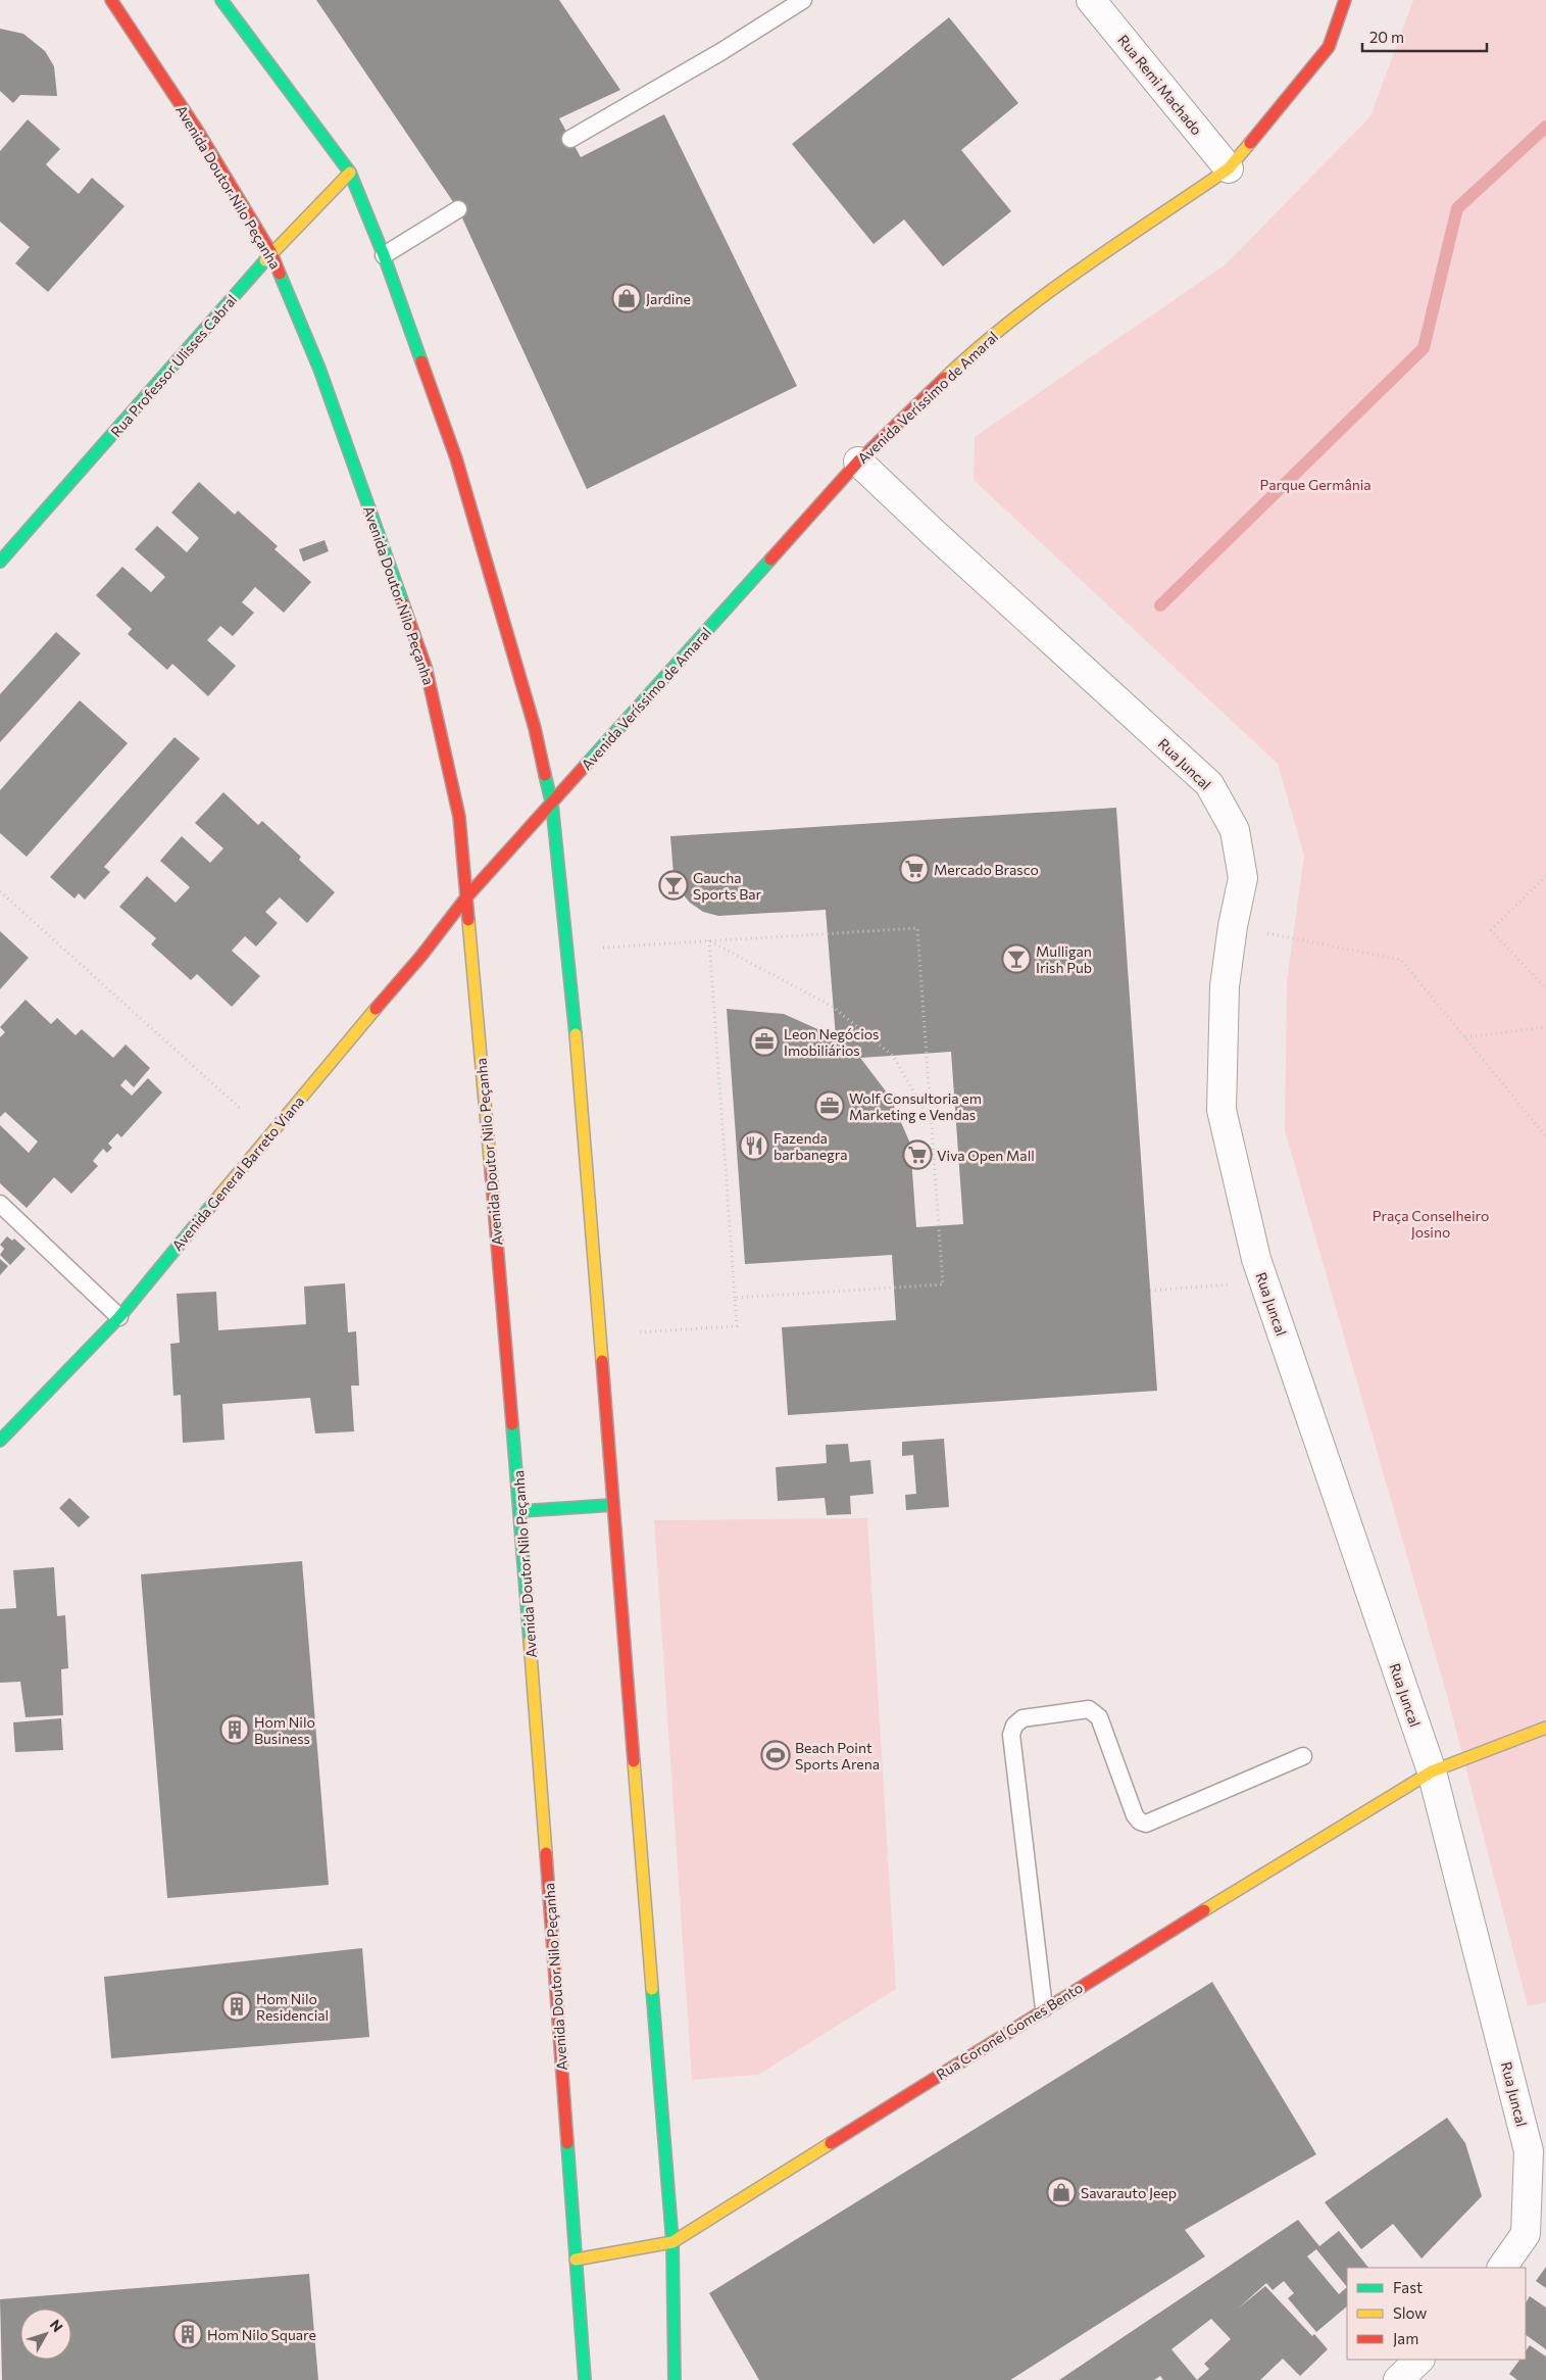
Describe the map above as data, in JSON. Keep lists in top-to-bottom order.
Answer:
{
  "streets": {
    "main road": [
      "Avenida Doutor Nilo Peçanha",
      "Rua Professor Ulisses Cabral",
      "Avenida Veríssimo de Amaral",
      "Avenida General Barreto Viana",
      "Rua Coronel Gomes Bento"
    ],
    "street": ["Rua Remi Machado", "Rua Juncal"]
  },
  "crossings": [
    ["Rua Remi Machado", "Avenida Veríssimo de Amaral"],
    ["Avenida Doutor Nilo Peçanha", "Rua Professor Ulisses Cabral"],
    ["Avenida Doutor Nilo Peçanha", "Avenida Veríssimo de Amaral"],
    ["Avenida Doutor Nilo Peçanha", "Avenida General Barreto Viana"],
    ["Avenida Doutor Nilo Peçanha", "Rua Coronel Gomes Bento"],
    ["Avenida Veríssimo de Amaral", "Rua Juncal"],
    ["Avenida Veríssimo de Amaral", "Avenida General Barreto Viana"],
    ["Rua Juncal", "Rua Coronel Gomes Bento"]
  ],
  "parks": ["Parque Germânia", "Praça Conselheiro Josino"],
  "places": {
    "shop": ["Jardine", "Savarauto Jeep"],
    "supermarket": ["Mercado Brasco", "Viva Open Mall"],
    "bar": ["Gaucha Sports Bar", "Mulligan Irish Pub"],
    "office": ["Leon Negócios Imobiliários", "Wolf Consultoria em Marketing e Vendas"],
    "restaurant": ["Fazenda barbanegra"],
    "building": ["Hom Nilo Business", "Hom Nilo Residencial", "Hom Nilo Square"],
    "sports": ["Beach Point Sports Arena"]
  },
  "legend": ["Fast", "Slow", "Jam"],
  "scale_bar": "20 m",
  "north": "top right"
}
